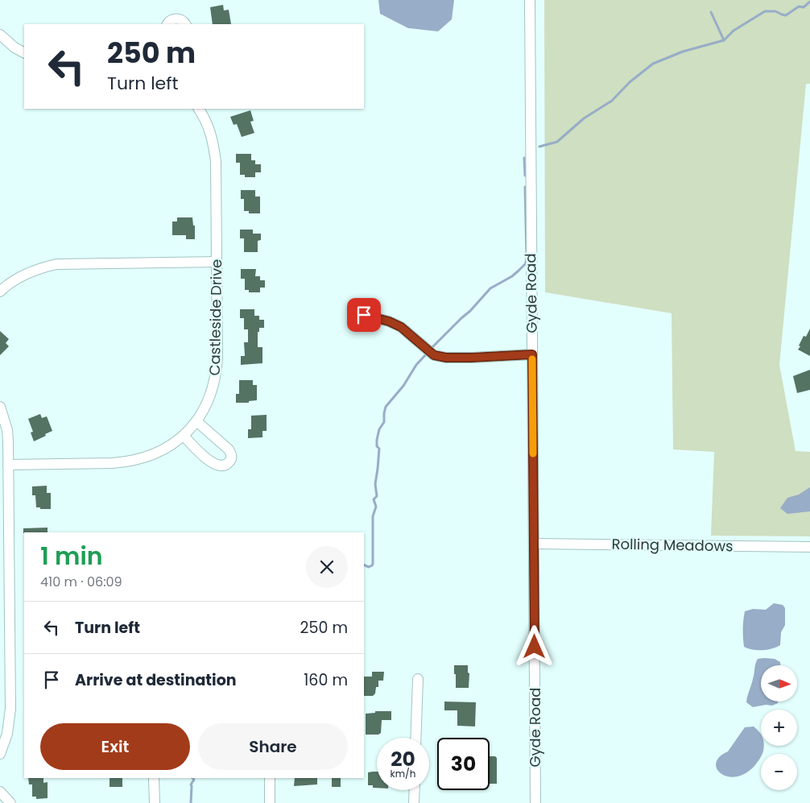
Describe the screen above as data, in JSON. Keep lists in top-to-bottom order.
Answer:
{
  "streets": {
    "street": ["Gyde Road", "Castleside Drive", "Rolling Meadows"]
  },
  "crossings": [
    ["Gyde Road", "Rolling Meadows"]
  ],
  "north": "right",
  "page": {
    "turn": ["250 m", "Turn left"],
    "heading": ["1 min", "410 m · 06:09"],
    "list": [
      {
        "name": "Turn left",
        "value": "250 m"
      },
      {
        "name": "Arrive at destination",
        "value": "160 m"
      }
    ],
    "map_buttons": ["+", "−"],
    "buttons": ["Exit", "Share"],
    "speed": "20 km/h",
    "limit": "30"
  }
}
